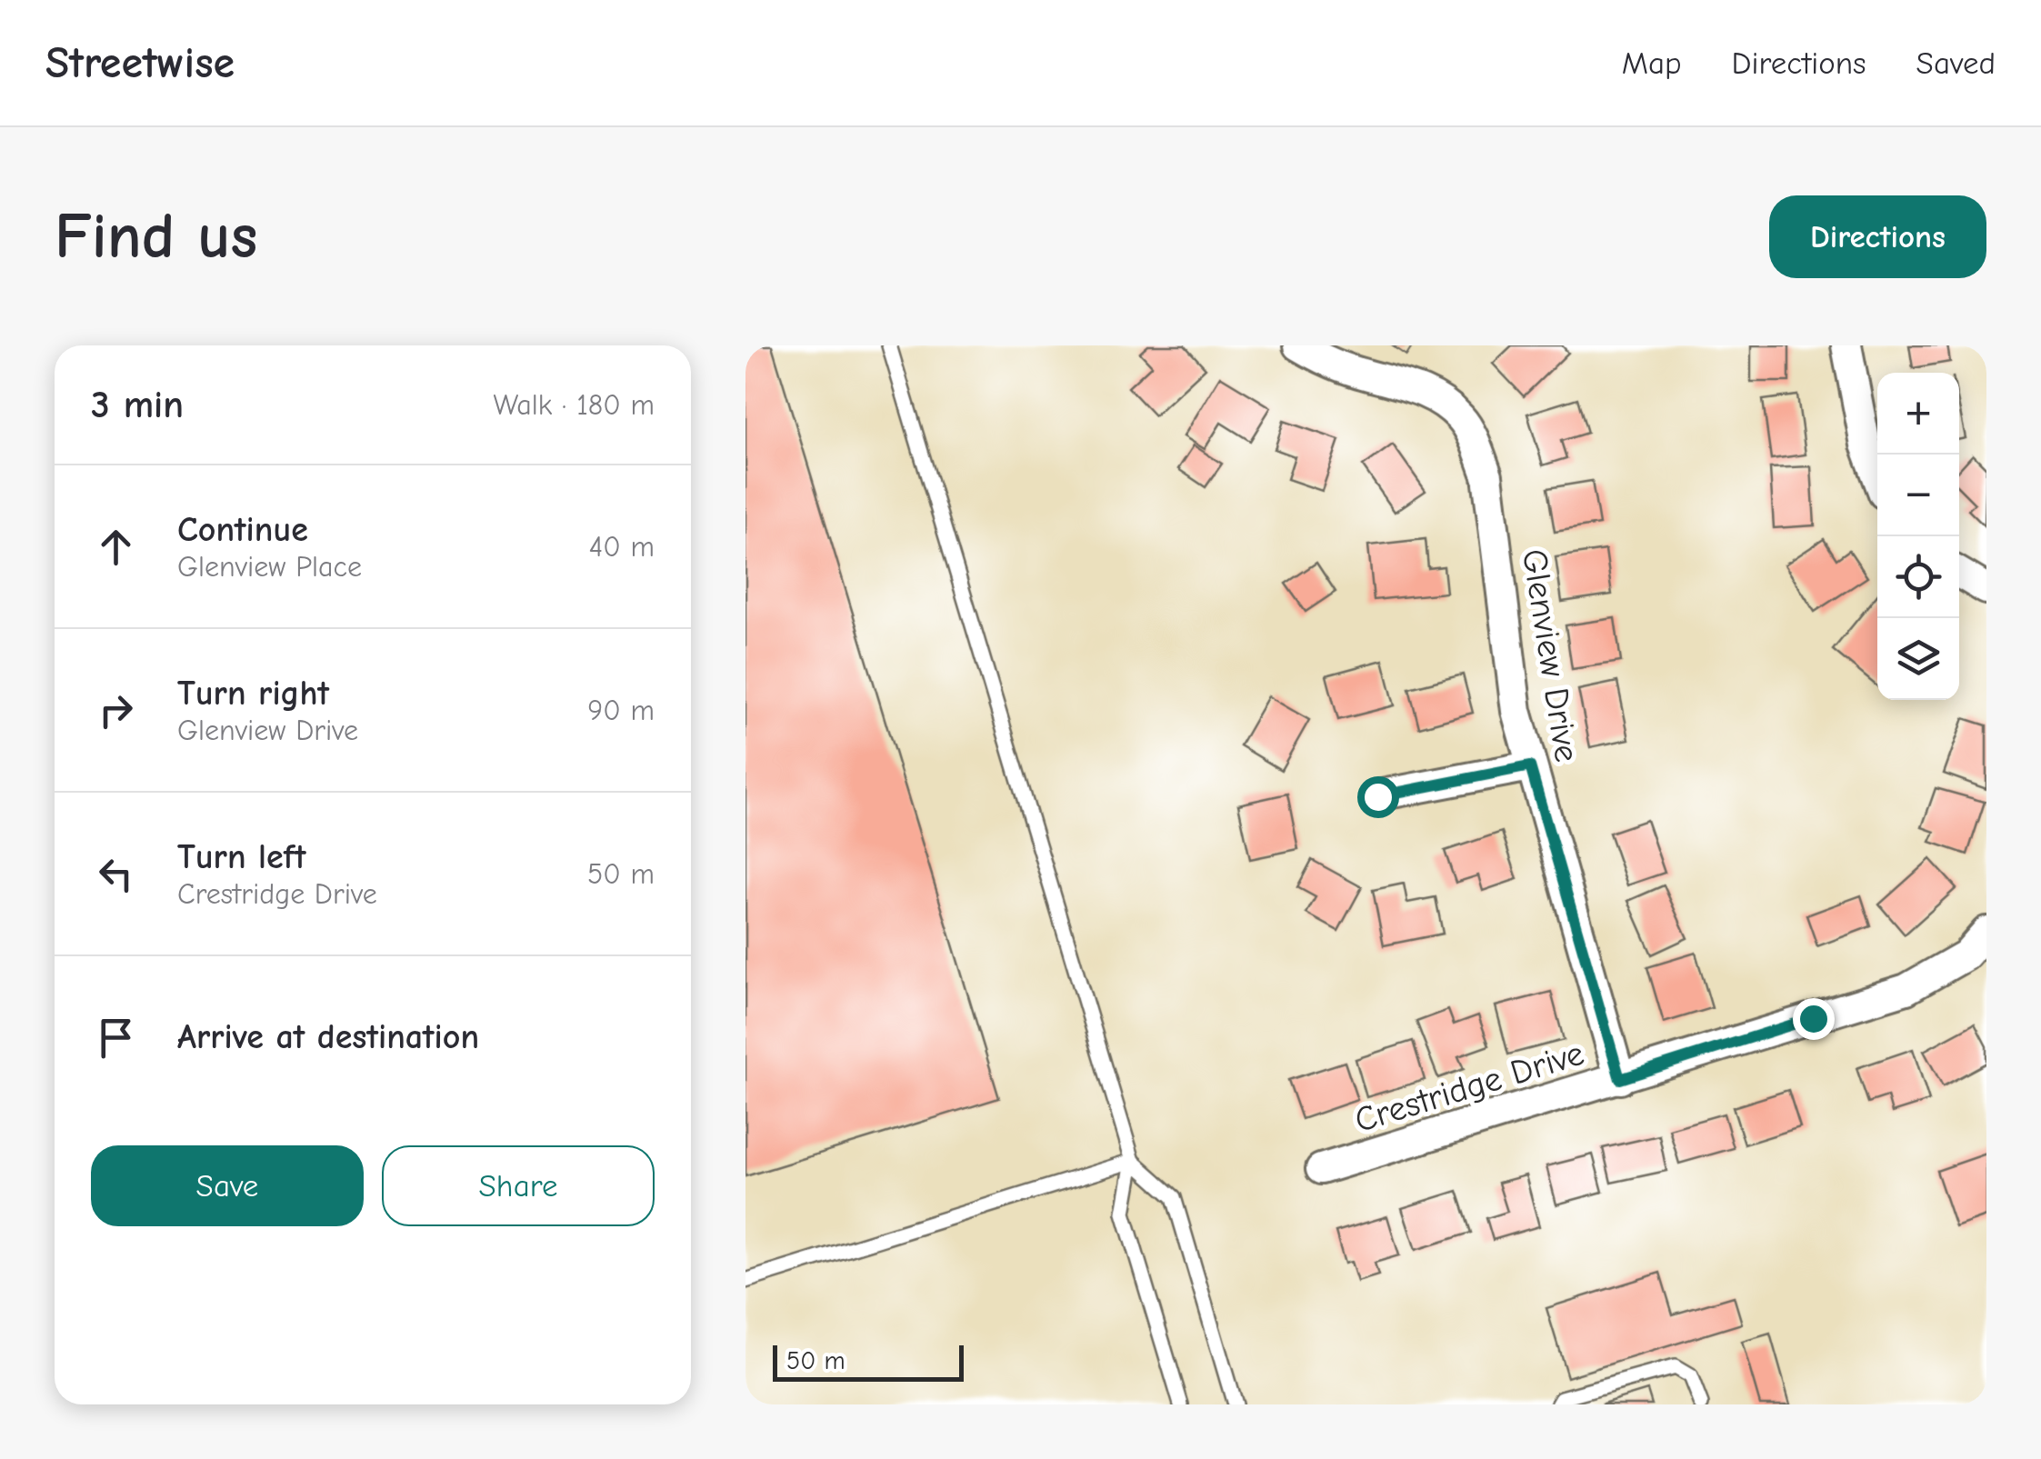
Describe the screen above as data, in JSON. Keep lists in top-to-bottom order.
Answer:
{
  "streets": {
    "street": ["Glenview Drive", "Crestridge Drive"]
  },
  "crossings": [
    ["Glenview Drive", "Crestridge Drive"]
  ],
  "scale_bar": "50 m",
  "page": {
    "header": "Streetwise",
    "nav": ["Map", "Directions", "Saved"],
    "buttons": [
      "Directions",
      ["Save", "Share"]
    ],
    "title": "Find us",
    "heading": ["3 min", "Walk · 180 m"],
    "map_buttons": ["+", "−"],
    "list": [
      ["Continue", "Glenview Place", "40 m"],
      ["Turn right", "Glenview Drive", "90 m"],
      ["Turn left", "Crestridge Drive", "50 m"],
      "Arrive at destination"
    ],
    "scale": "50 m"
  }
}
